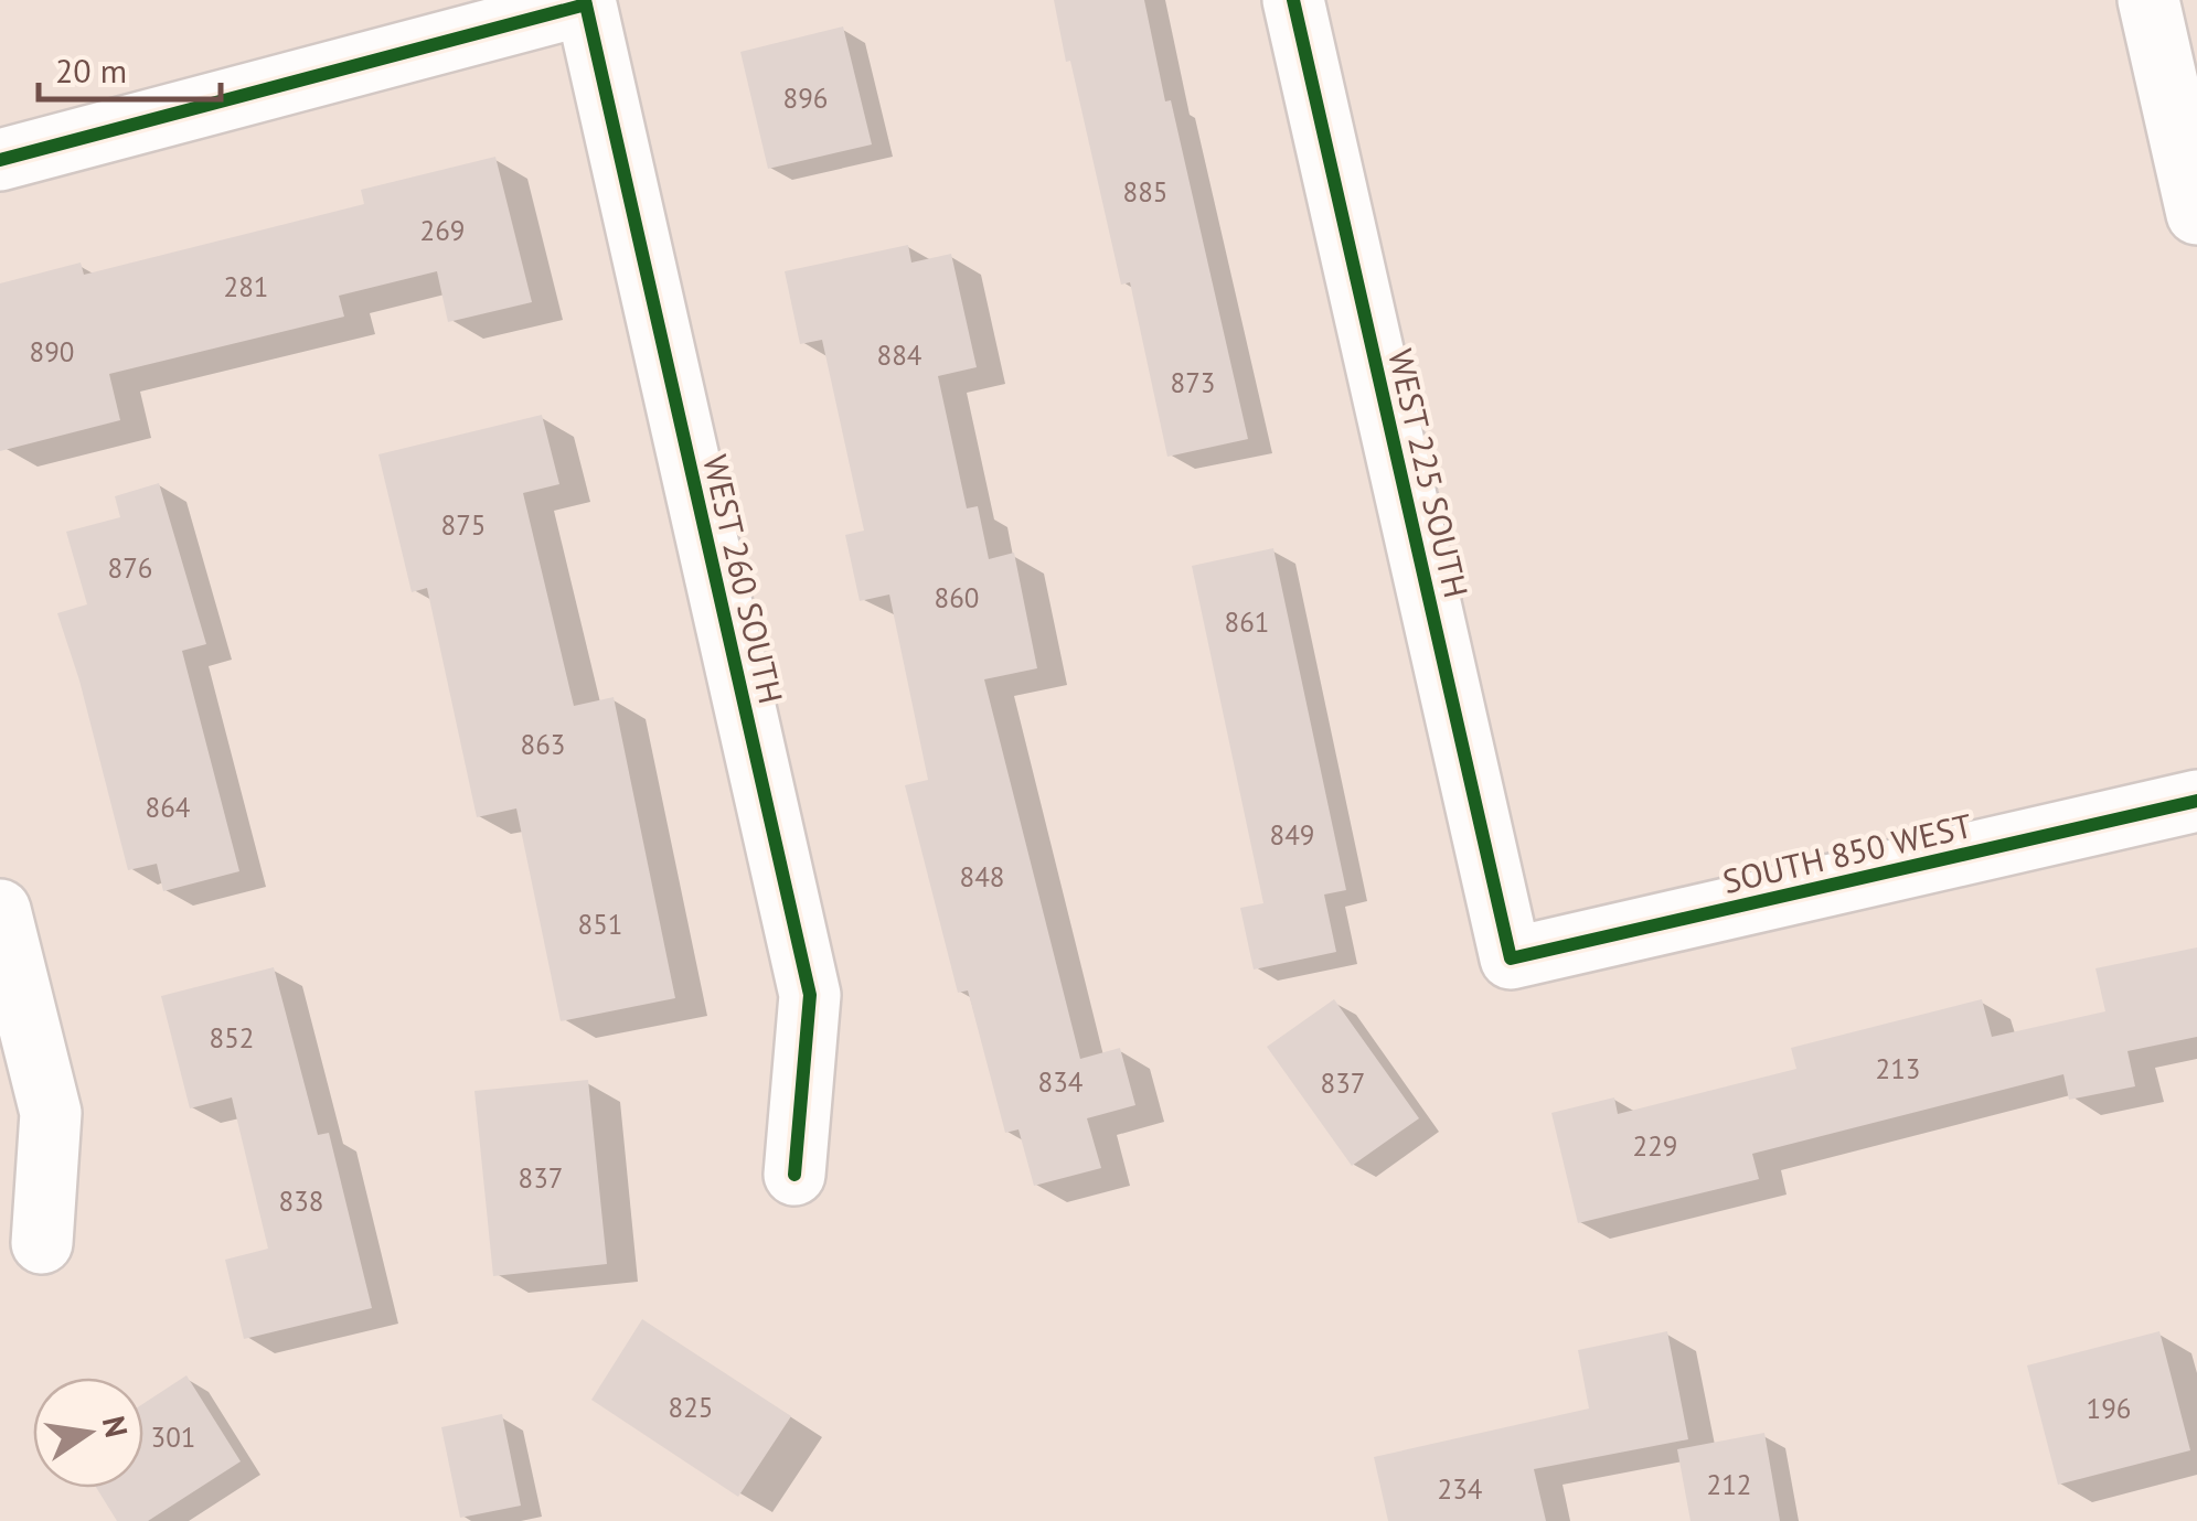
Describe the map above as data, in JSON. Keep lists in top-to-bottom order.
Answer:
{
  "streets": {
    "street": ["WEST 225 SOUTH", "WEST 260 SOUTH", "SOUTH 850 WEST"]
  },
  "crossings": [
    ["WEST 225 SOUTH", "SOUTH 850 WEST"]
  ],
  "house_numbers": [
    "896",
    "885",
    "269",
    "281",
    "890",
    "884",
    "873",
    "875",
    "876",
    "860",
    "861",
    "863",
    "864",
    "849",
    "848",
    "851",
    "852",
    "213",
    "834",
    "837",
    "229",
    "837",
    "838",
    "825",
    "196",
    "301",
    "212",
    "234"
  ],
  "scale_bar": "20 m",
  "north": "right"
}
